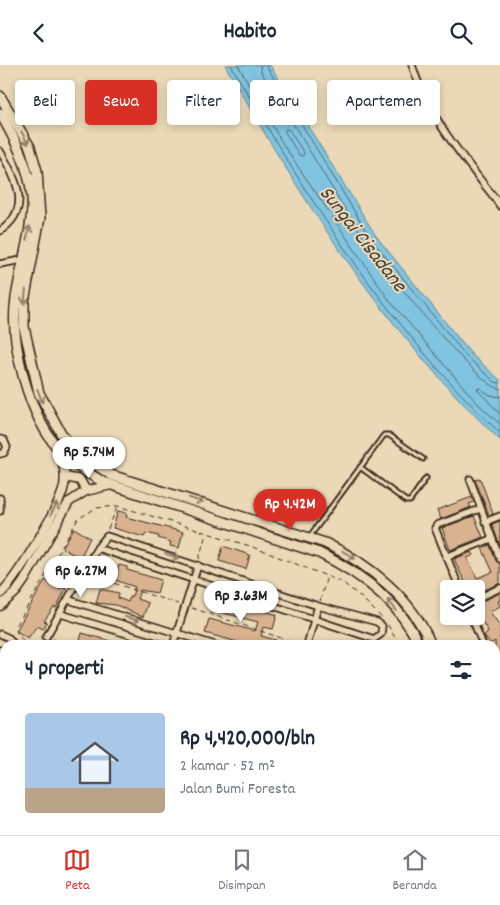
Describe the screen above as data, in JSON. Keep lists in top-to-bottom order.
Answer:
{
  "water": ["Sungai Cisadane"],
  "page": {
    "header": "Habito",
    "chip": [
      "Beli",
      "Sewa",
      "Filter",
      "Baru",
      "Apartemen"
    ],
    "price": [
      "Rp 5.74M",
      "Rp 4.42M",
      "Rp 6.27M",
      "Rp 3.63M"
    ],
    "heading": "4 properti",
    "list": [
      {
        "name": "Rp 4,420,000/bln",
        "note": "2 kamar · 52 m² · Jalan Bumi Foresta"
      }
    ],
    "tabs": ["Peta", "Disimpan", "Beranda"]
  }
}
